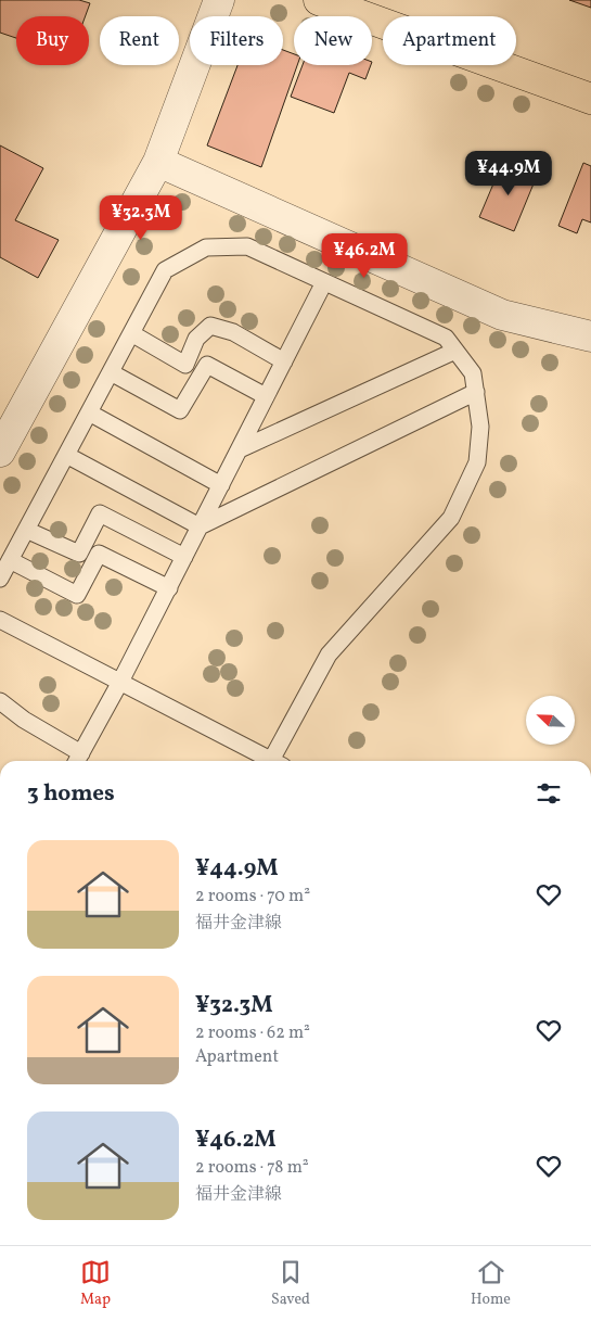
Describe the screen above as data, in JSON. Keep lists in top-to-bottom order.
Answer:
{
  "north": "top left",
  "page": {
    "chip": [
      "Buy",
      "Rent",
      "Filters",
      "New",
      "Apartment"
    ],
    "price": ["¥44.9M", "¥32.3M", "¥46.2M"],
    "heading": "3 homes",
    "list": [
      {
        "name": "¥44.9M",
        "note": "2 rooms · 70 m² · 福井金津線"
      },
      {
        "name": "¥32.3M",
        "note": "2 rooms · 62 m² · Apartment"
      },
      {
        "name": "¥46.2M",
        "note": "2 rooms · 78 m² · 福井金津線"
      }
    ],
    "tabs": ["Map", "Saved", "Home"]
  }
}
